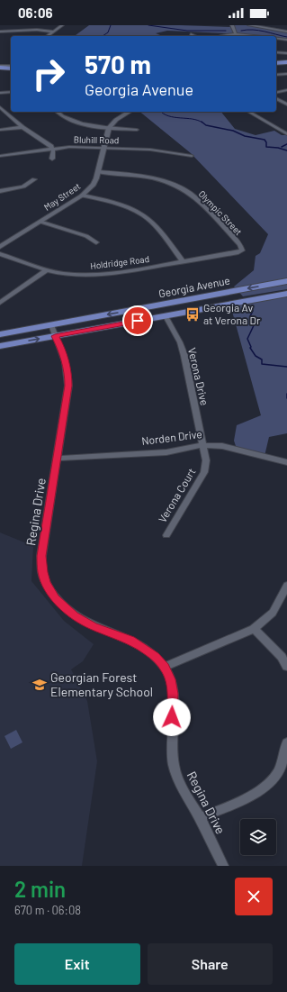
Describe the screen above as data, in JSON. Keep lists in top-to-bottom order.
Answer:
{
  "streets": {
    "main road": ["Georgia Avenue"],
    "street": [
      "Bluhill Road",
      "May Street",
      "Olympic Street",
      "Holdridge Road",
      "Verona Drive",
      "Norden Drive",
      "Verona Court",
      "Regina Drive"
    ]
  },
  "crossings": [
    ["Bluhill Road", "May Street"],
    ["May Street", "Olympic Street"],
    ["Olympic Street", "Holdridge Road"],
    ["Georgia Avenue", "Verona Drive"],
    ["Georgia Avenue", "Regina Drive"],
    ["Verona Drive", "Norden Drive"],
    ["Verona Drive", "Verona Court"],
    ["Norden Drive", "Verona Court"],
    ["Norden Drive", "Regina Drive"]
  ],
  "places": {
    "bus stop": ["Georgia Av at Verona Dr"],
    "school or university": ["Georgian Forest Elementary School"]
  },
  "page": {
    "status": "06:06",
    "turn": ["570 m", "Georgia Avenue"],
    "heading": ["2 min", "670 m · 06:08"],
    "buttons": ["Exit", "Share"]
  }
}
